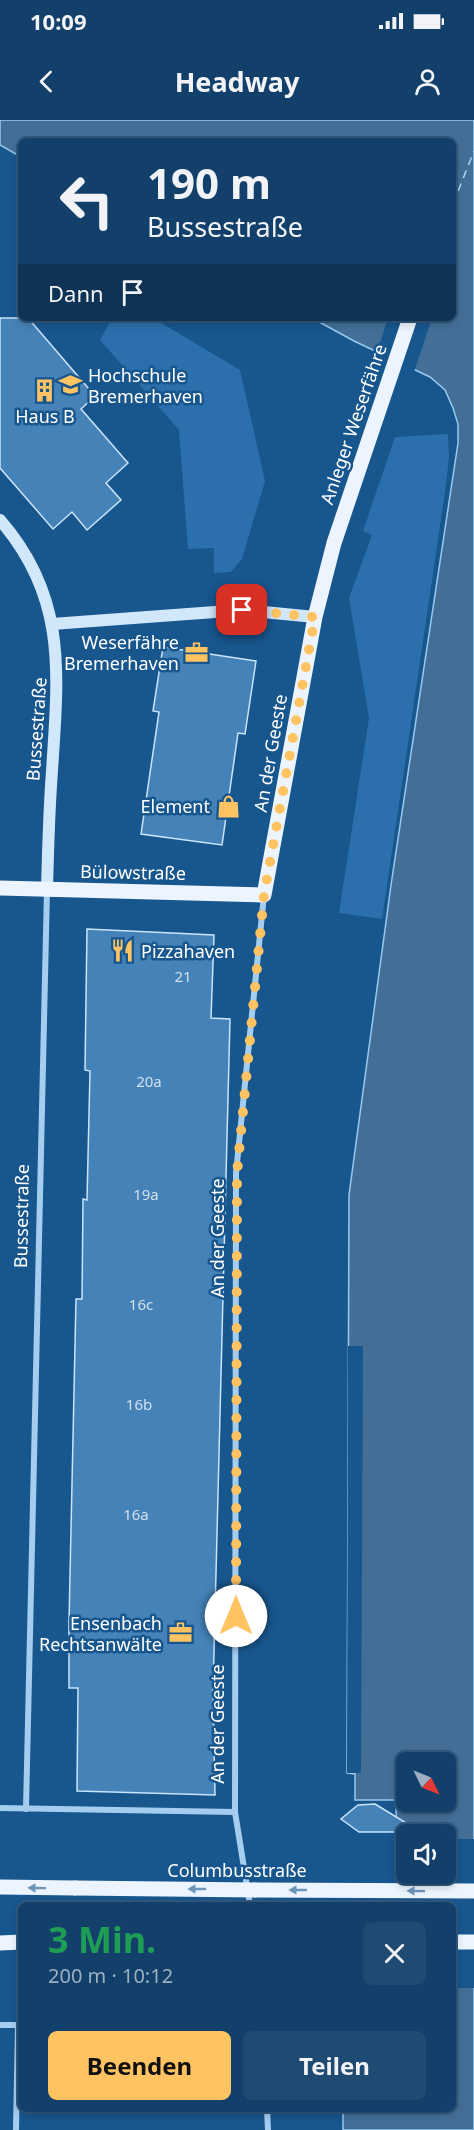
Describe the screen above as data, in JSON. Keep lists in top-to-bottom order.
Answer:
{
  "streets": {
    "main road": [
      "Anleger Weserfähre",
      "An der Geeste",
      "Bülowstraße",
      "Columbusstraße"
    ],
    "street": ["Bussestraße"]
  },
  "crossings": [
    ["Anleger Weserfähre", "An der Geeste"],
    ["Bussestraße", "Bülowstraße"],
    ["An der Geeste", "Bülowstraße"]
  ],
  "one_way": ["Columbusstraße"],
  "places": {
    "school or university": ["Hochschule Bremerhaven"],
    "building": ["Haus B"],
    "office": ["Weserfähre Bremerhaven", "Ensenbach Rechtsanwälte"],
    "shop": ["Element"],
    "restaurant": ["Pizzahaven"]
  },
  "house_numbers": [
    "21",
    "20a",
    "19a",
    "16c",
    "16b",
    "16a"
  ],
  "north": "bottom right",
  "page": {
    "status": "10:09",
    "header": "Headway",
    "turn": ["190 m", "Bussestraße"],
    "then": "Dann",
    "heading": ["3 Min.", "200 m · 10:12"],
    "buttons": ["Beenden", "Teilen"]
  }
}
